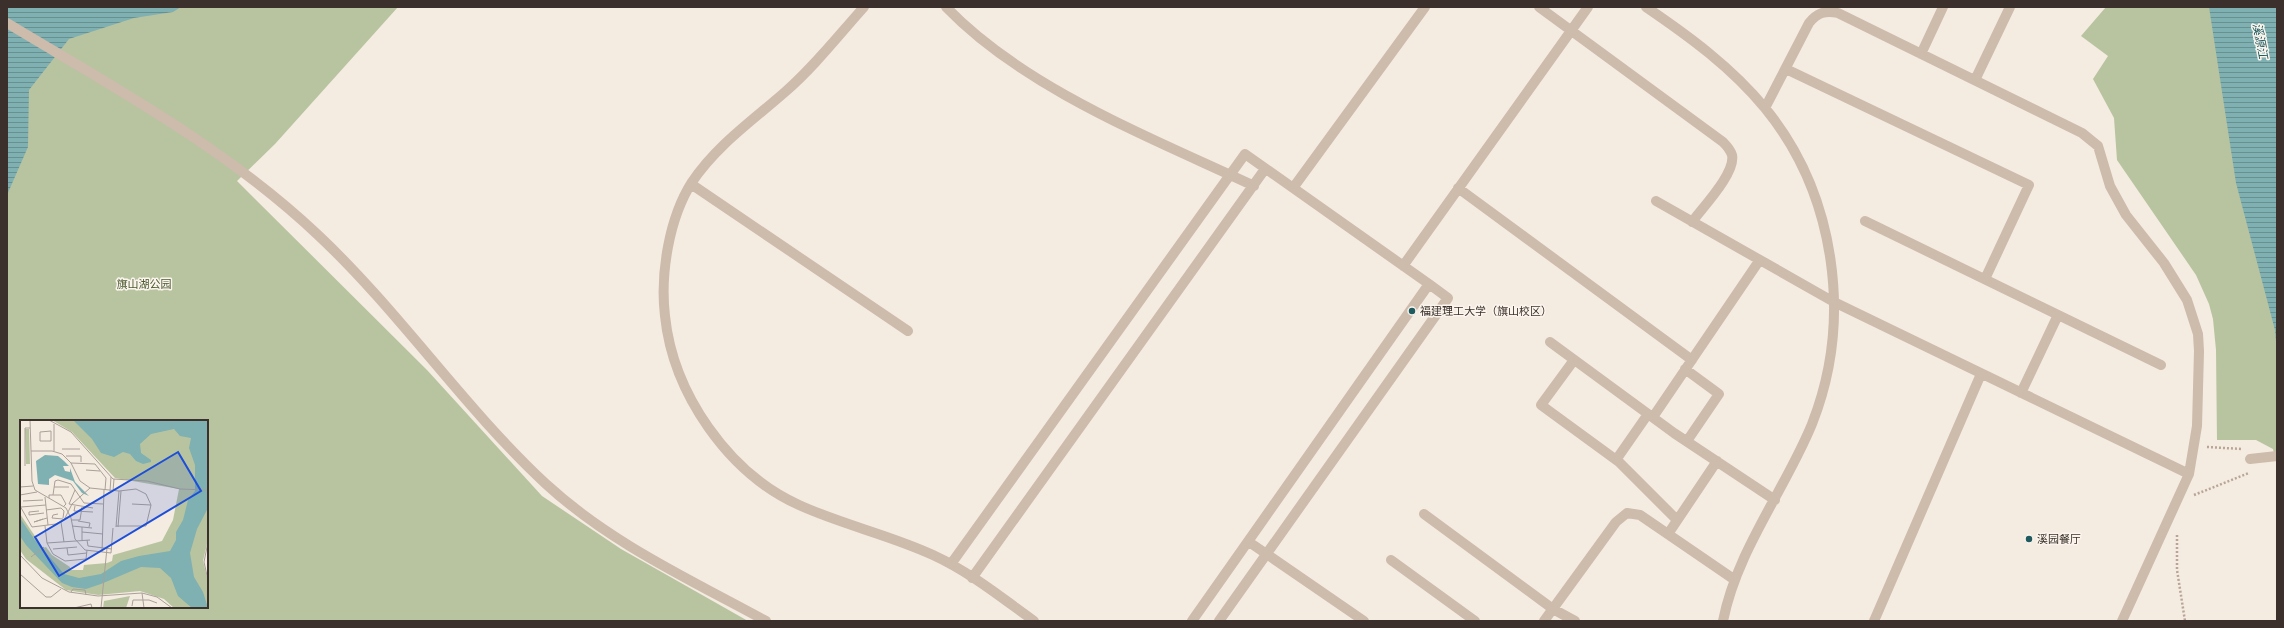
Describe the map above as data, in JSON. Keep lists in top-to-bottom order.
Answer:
{
  "water": ["溪源江"],
  "parks": ["旗山湖公园"],
  "places": ["福建理工大学（旗山校区）", "溪园餐厅"]
}
